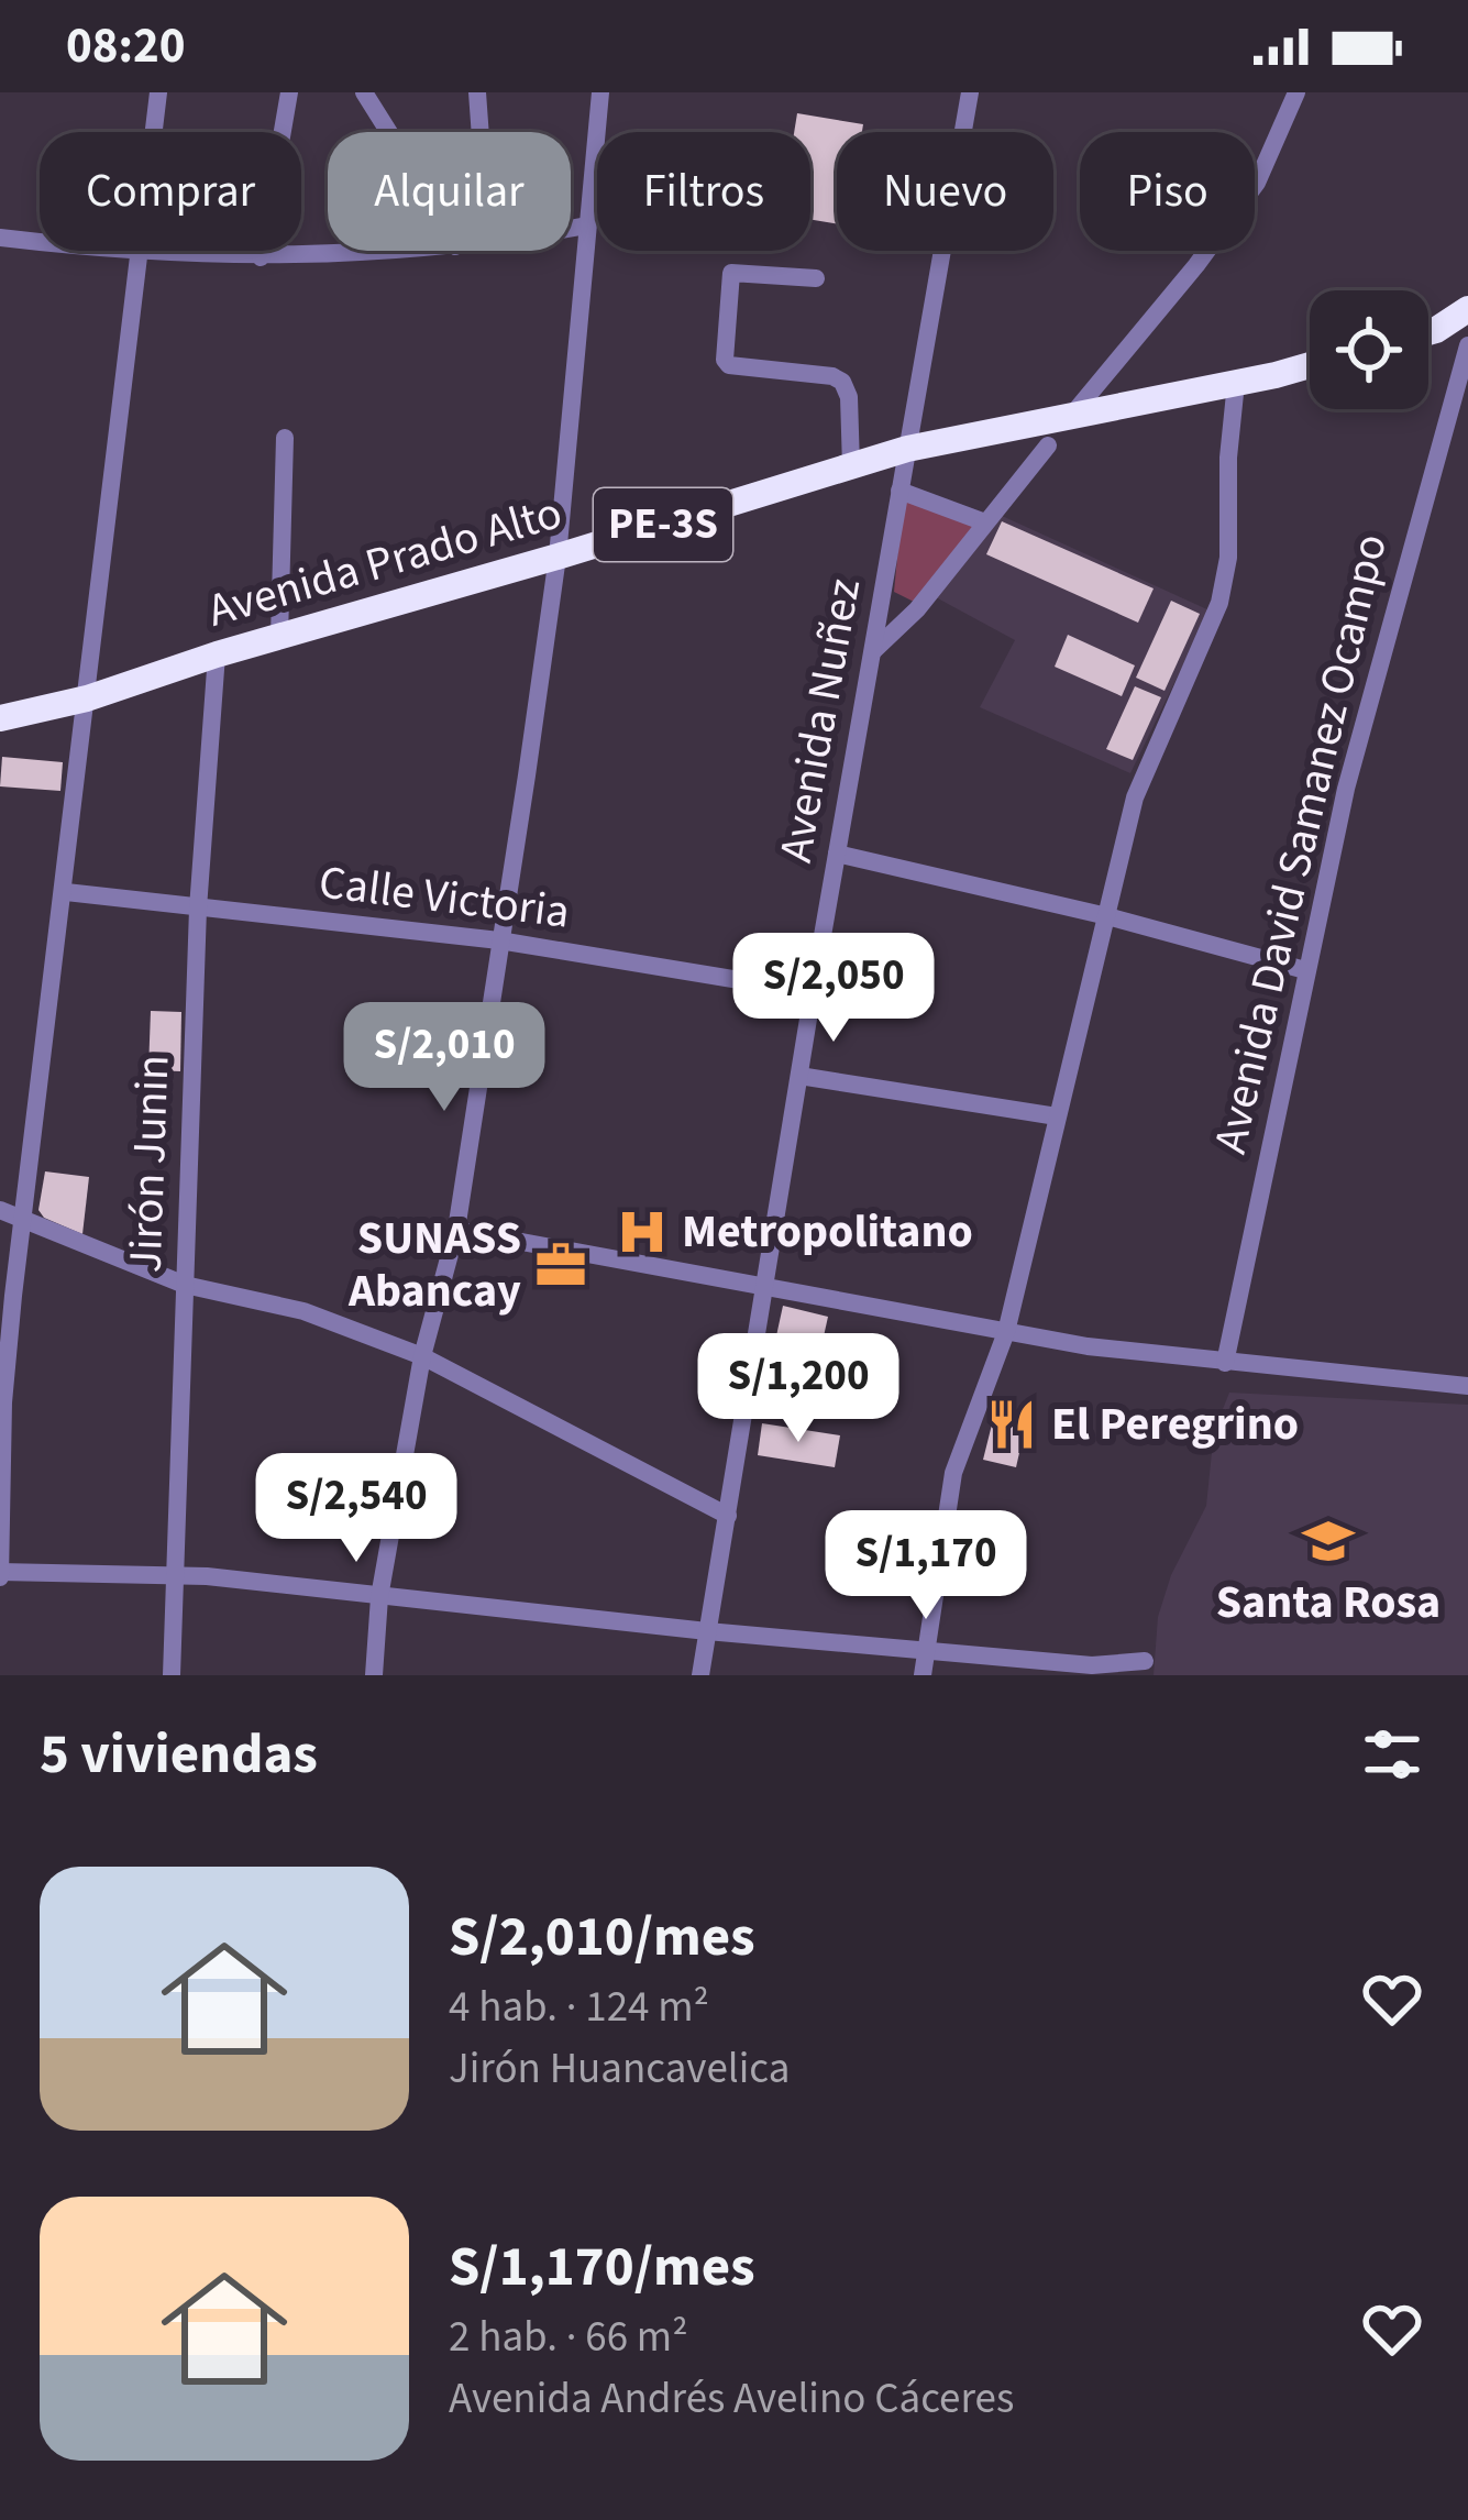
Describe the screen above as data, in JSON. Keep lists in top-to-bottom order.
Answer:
{
  "streets": {
    "highway": ["PE-3S", "Avenida Prado Alto"],
    "street": [
      "Avenida Nuñez",
      "Avenida David Samanez Ocampo",
      "Calle Victoria",
      "Jirón Junin"
    ]
  },
  "crossings": [
    ["Avenida Prado Alto", "Avenida Nuñez"],
    ["Avenida Prado Alto", "Jirón Junin"],
    ["Avenida Nuñez", "Calle Victoria"],
    ["Calle Victoria", "Jirón Junin"]
  ],
  "places": {
    "hospital": ["Metropolitano"],
    "office": ["SUNASS Abancay"],
    "restaurant": ["El Peregrino"],
    "school or university": ["Santa Rosa"]
  },
  "page": {
    "status": "08:20",
    "chip": [
      "Comprar",
      "Alquilar",
      "Filtros",
      "Nuevo",
      "Piso"
    ],
    "price": [
      "S/2,050",
      "S/2,010",
      "S/1,200",
      "S/2,540",
      "S/1,170"
    ],
    "heading": "5 viviendas",
    "list": [
      {
        "name": "S/2,010/mes",
        "note": "4 hab. · 124 m² · Jirón Huancavelica"
      },
      {
        "name": "S/1,170/mes",
        "note": "2 hab. · 66 m² · Avenida Andrés Avelino Cáceres"
      }
    ]
  }
}
